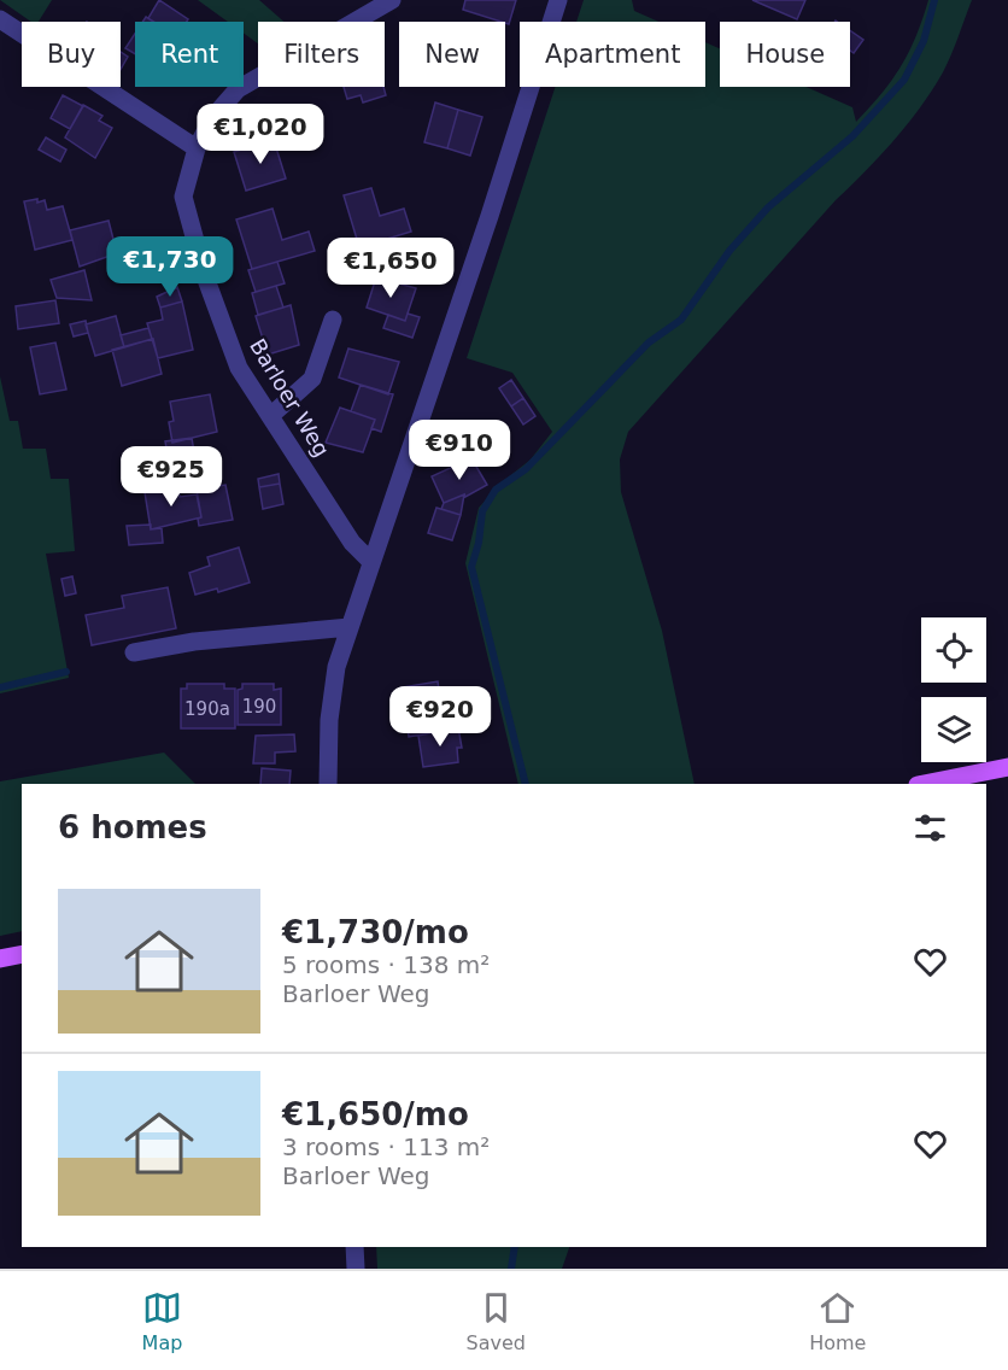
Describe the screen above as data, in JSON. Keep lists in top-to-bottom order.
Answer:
{
  "streets": {
    "street": ["Barloer Weg"]
  },
  "house_numbers": ["190", "190a"],
  "page": {
    "chip": [
      "Buy",
      "Rent",
      "Filters",
      "New",
      "Apartment",
      "House"
    ],
    "price": [
      "€1,020",
      "€1,730",
      "€1,650",
      "€910",
      "€925",
      "€920"
    ],
    "heading": "6 homes",
    "list": [
      {
        "name": "€1,730/mo",
        "note": "5 rooms · 138 m² · Barloer Weg"
      },
      {
        "name": "€1,650/mo",
        "note": "3 rooms · 113 m² · Barloer Weg"
      }
    ],
    "tabs": ["Map", "Saved", "Home"]
  }
}
